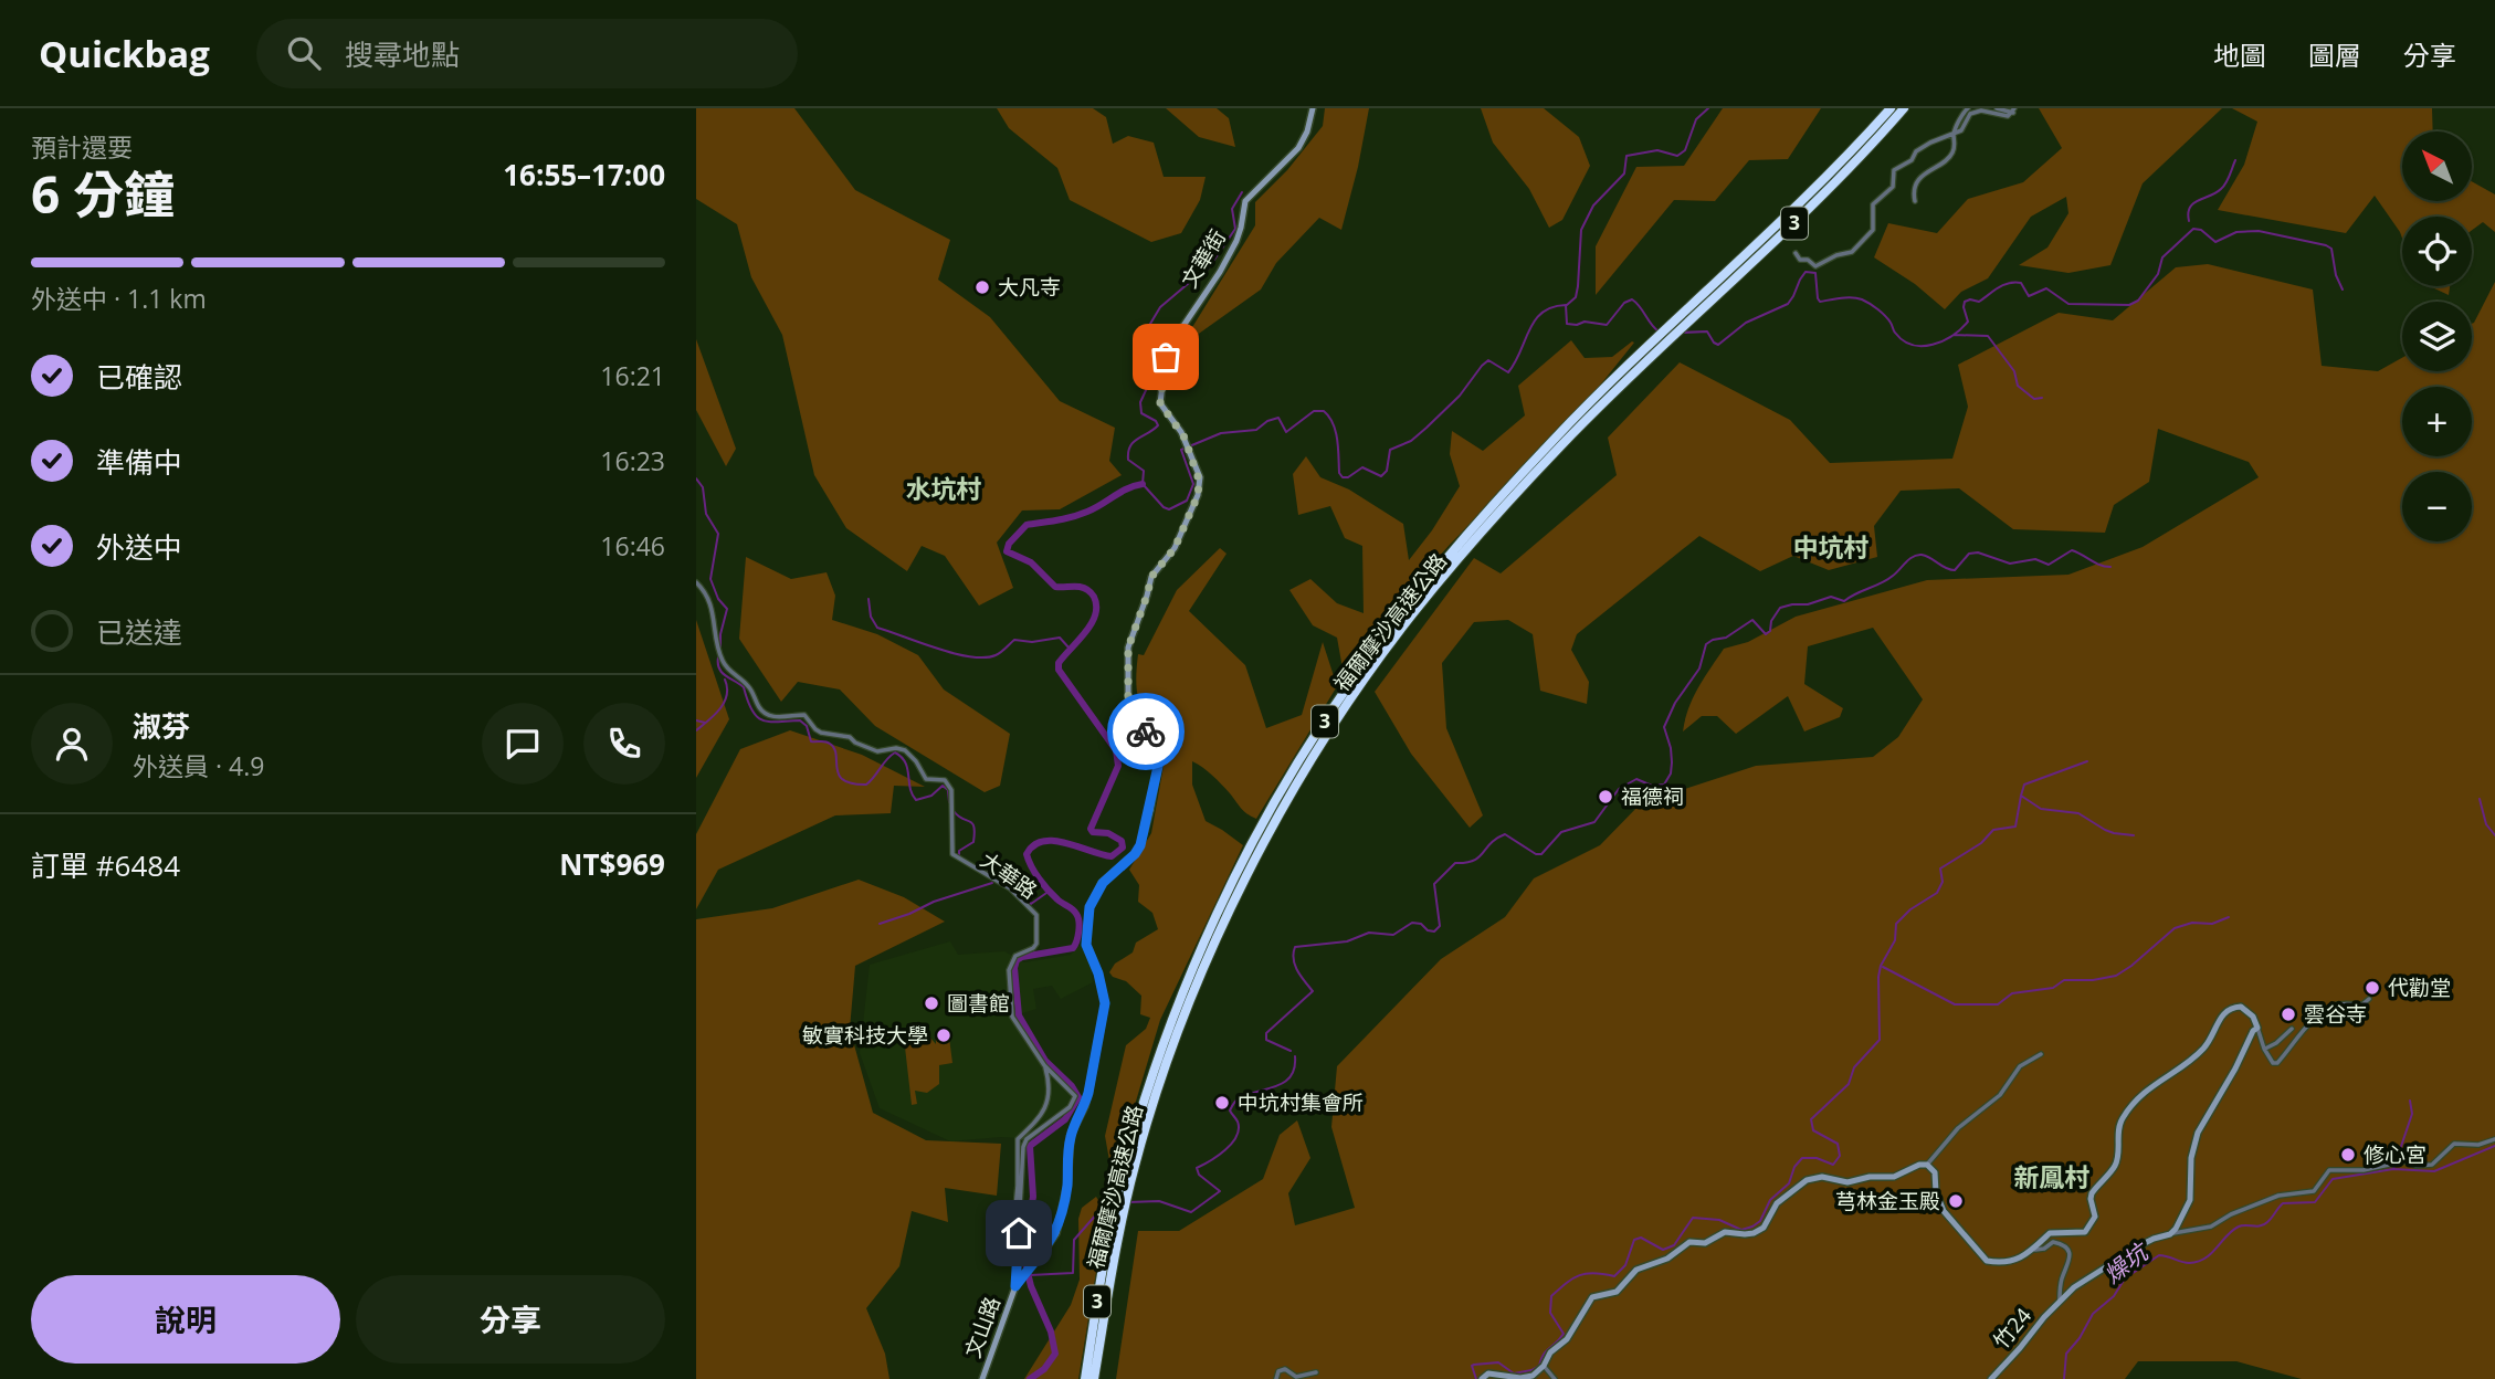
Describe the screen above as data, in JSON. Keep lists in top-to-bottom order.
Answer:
{
  "streets": {
    "highway": ["3", "福爾摩沙高速公路"],
    "street": [
      "文華街",
      "大華路",
      "文山路",
      "竹24"
    ]
  },
  "crossings": [
    ["文華街", "大華路"],
    ["文華街", "文山路"],
    ["大華路", "文山路"]
  ],
  "districts": ["水坑村", "中坑村", "新鳳村"],
  "water": ["燥坑"],
  "places": [
    "大凡寺",
    "福德祠",
    "代勸堂",
    "圖書館",
    "雲谷寺",
    "敏實科技大學",
    "中坑村集會所",
    "修心宮",
    "芎林金玉殿"
  ],
  "north": "top left",
  "page": {
    "header": "Quickbag",
    "search": "搜尋地點",
    "nav": ["地圖", "圖層", "分享"],
    "heading": ["6 分鐘", "預計還要", "16:55–17:00"],
    "panel": [
      "淑芬",
      "外送員 · 4.9",
      "訂單 #6484",
      "NT$969"
    ],
    "map_buttons": ["+", "−"],
    "bar": "外送中 · 1.1 km",
    "list": [
      ["已確認", "16:21"],
      ["準備中", "16:23"],
      ["外送中", "16:46"],
      "已送達"
    ],
    "buttons": ["說明", "分享"]
  }
}
